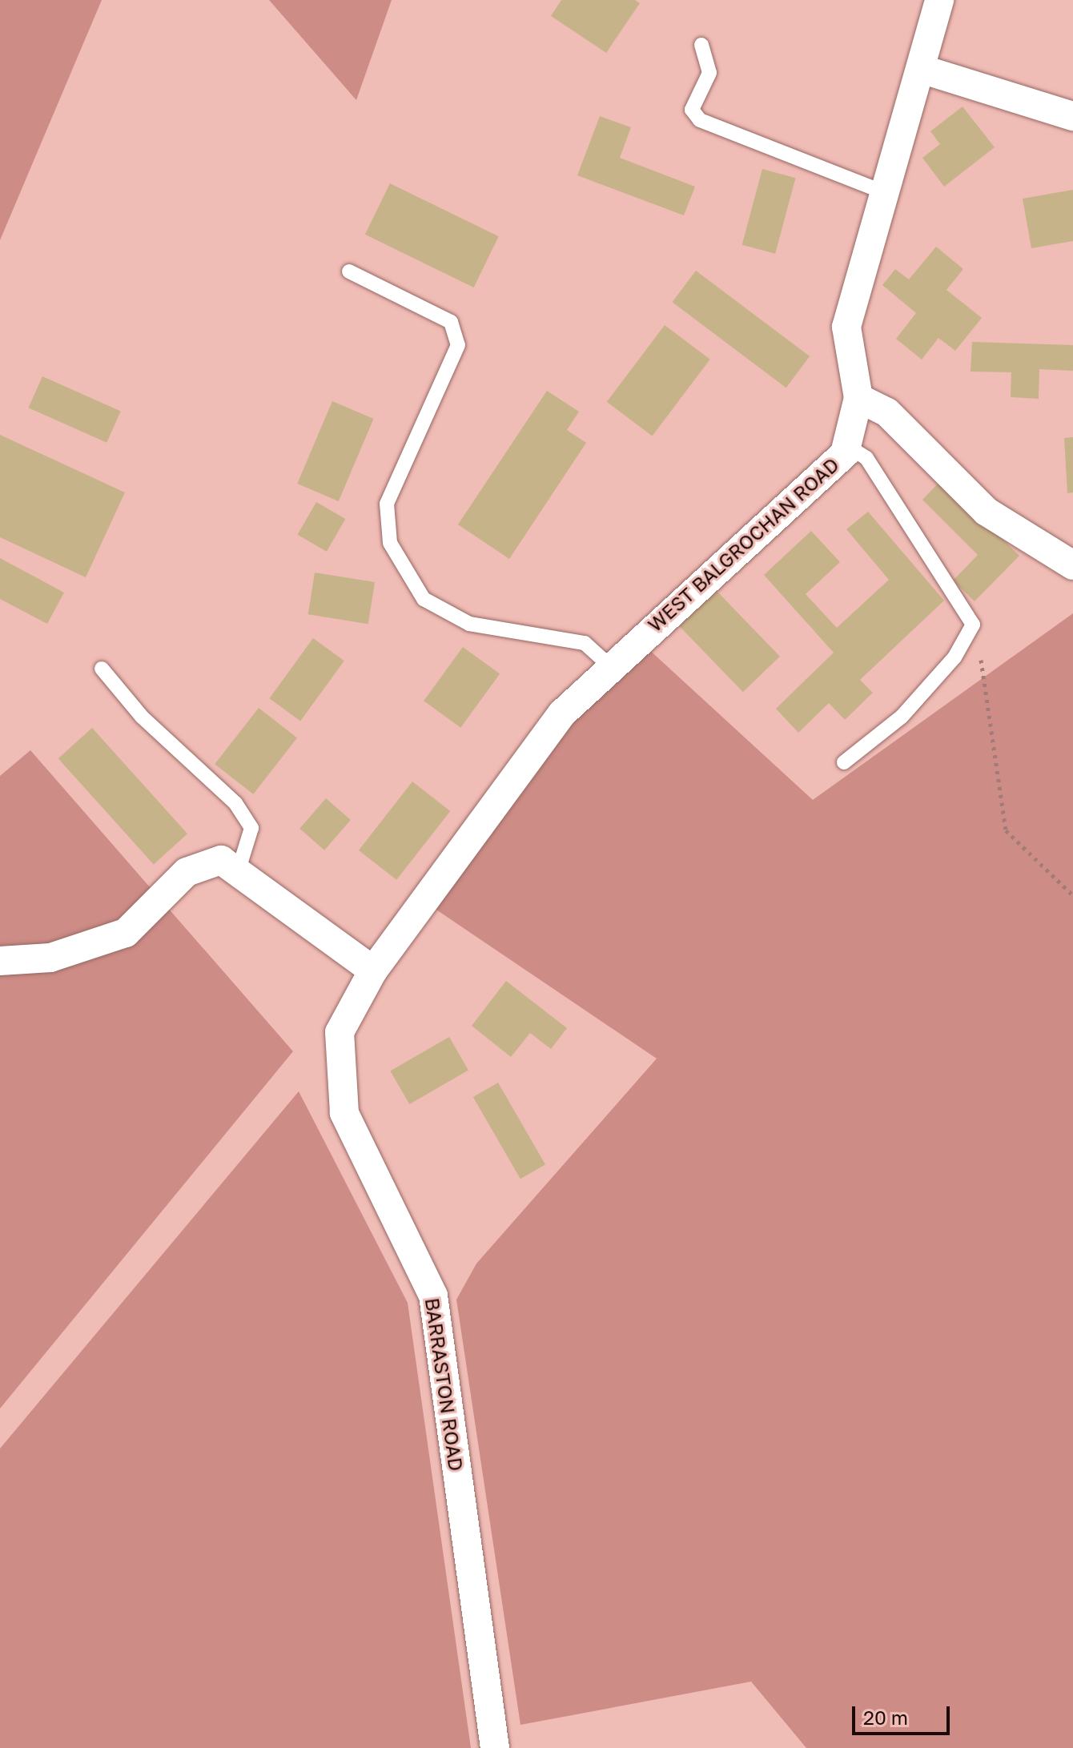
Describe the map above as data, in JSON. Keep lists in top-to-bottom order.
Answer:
{
  "streets": {
    "street": ["WEST BALGROCHAN ROAD", "BARRASTON ROAD"]
  },
  "crossings": [
    ["WEST BALGROCHAN ROAD", "BARRASTON ROAD"]
  ],
  "scale_bar": "20 m"
}
